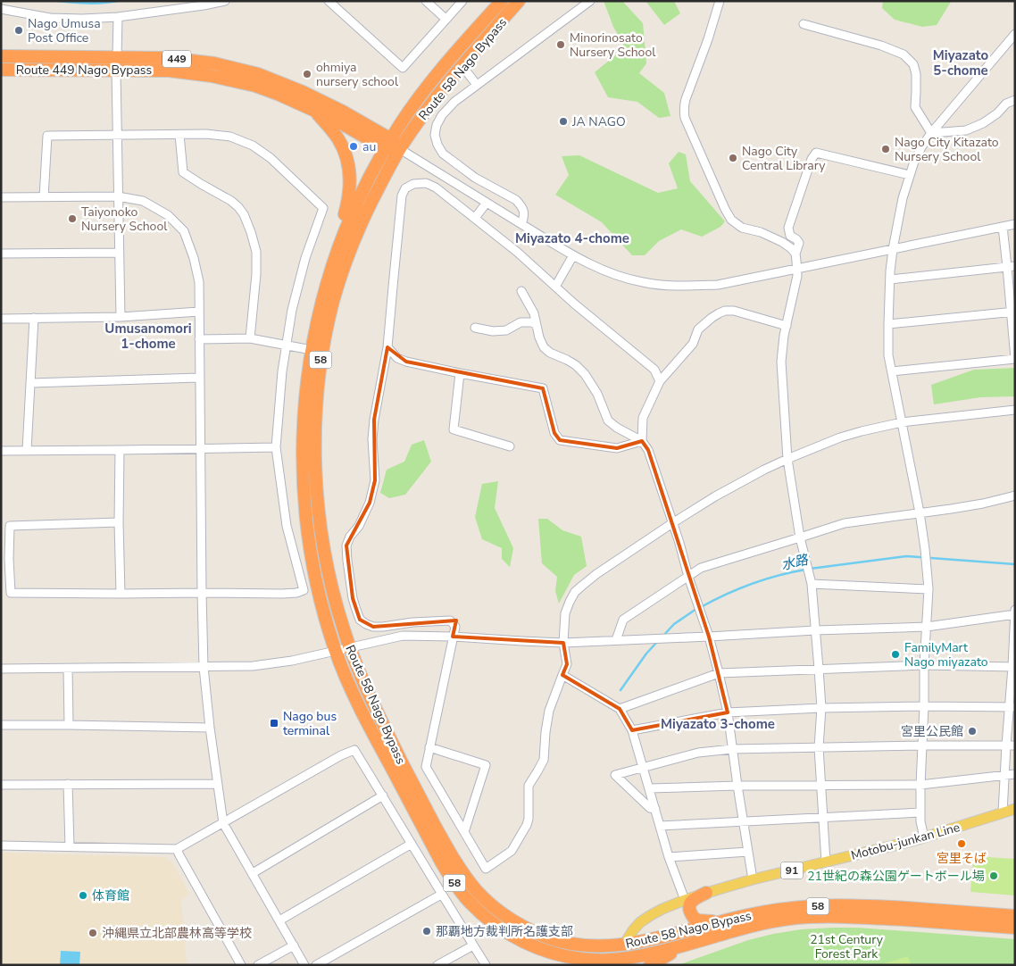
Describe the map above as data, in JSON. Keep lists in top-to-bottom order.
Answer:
{
  "streets": {
    "highway": [
      "449",
      "Route 58 Nago Bypass",
      "Route 449 Nago Bypass",
      "58",
      "Motobu-junkan Line"
    ],
    "main road": ["91"]
  },
  "crossings": [
    ["Route 58 Nago Bypass", "Route 449 Nago Bypass"],
    ["Route 58 Nago Bypass", "Motobu-junkan Line"]
  ],
  "districts": [
    "Miyazato 5-chome",
    "Miyazato 4-chome",
    "Umusanomori 1-chome",
    "Miyazato 3-chome"
  ],
  "water": ["水路"],
  "parks": ["21st Century Forest Park"],
  "places": {
    "other": [
      "Nago Umusa Post Office",
      "Minorinosato Nursery School",
      "ohmiya nursery school",
      "JA NAGO",
      "au",
      "Nago City Kitazato Nursery School",
      "Nago City Central Library",
      "Taiyonoko Nursery School",
      "FamilyMart Nago miyazato",
      "宮里公民館",
      "宮里そば",
      "21世紀の森公園ゲートボール場",
      "体育館",
      "那覇地方裁判所名護支部",
      "沖縄県立北部農林高等学校"
    ],
    "transit": ["Nago bus terminal"]
  }
}
